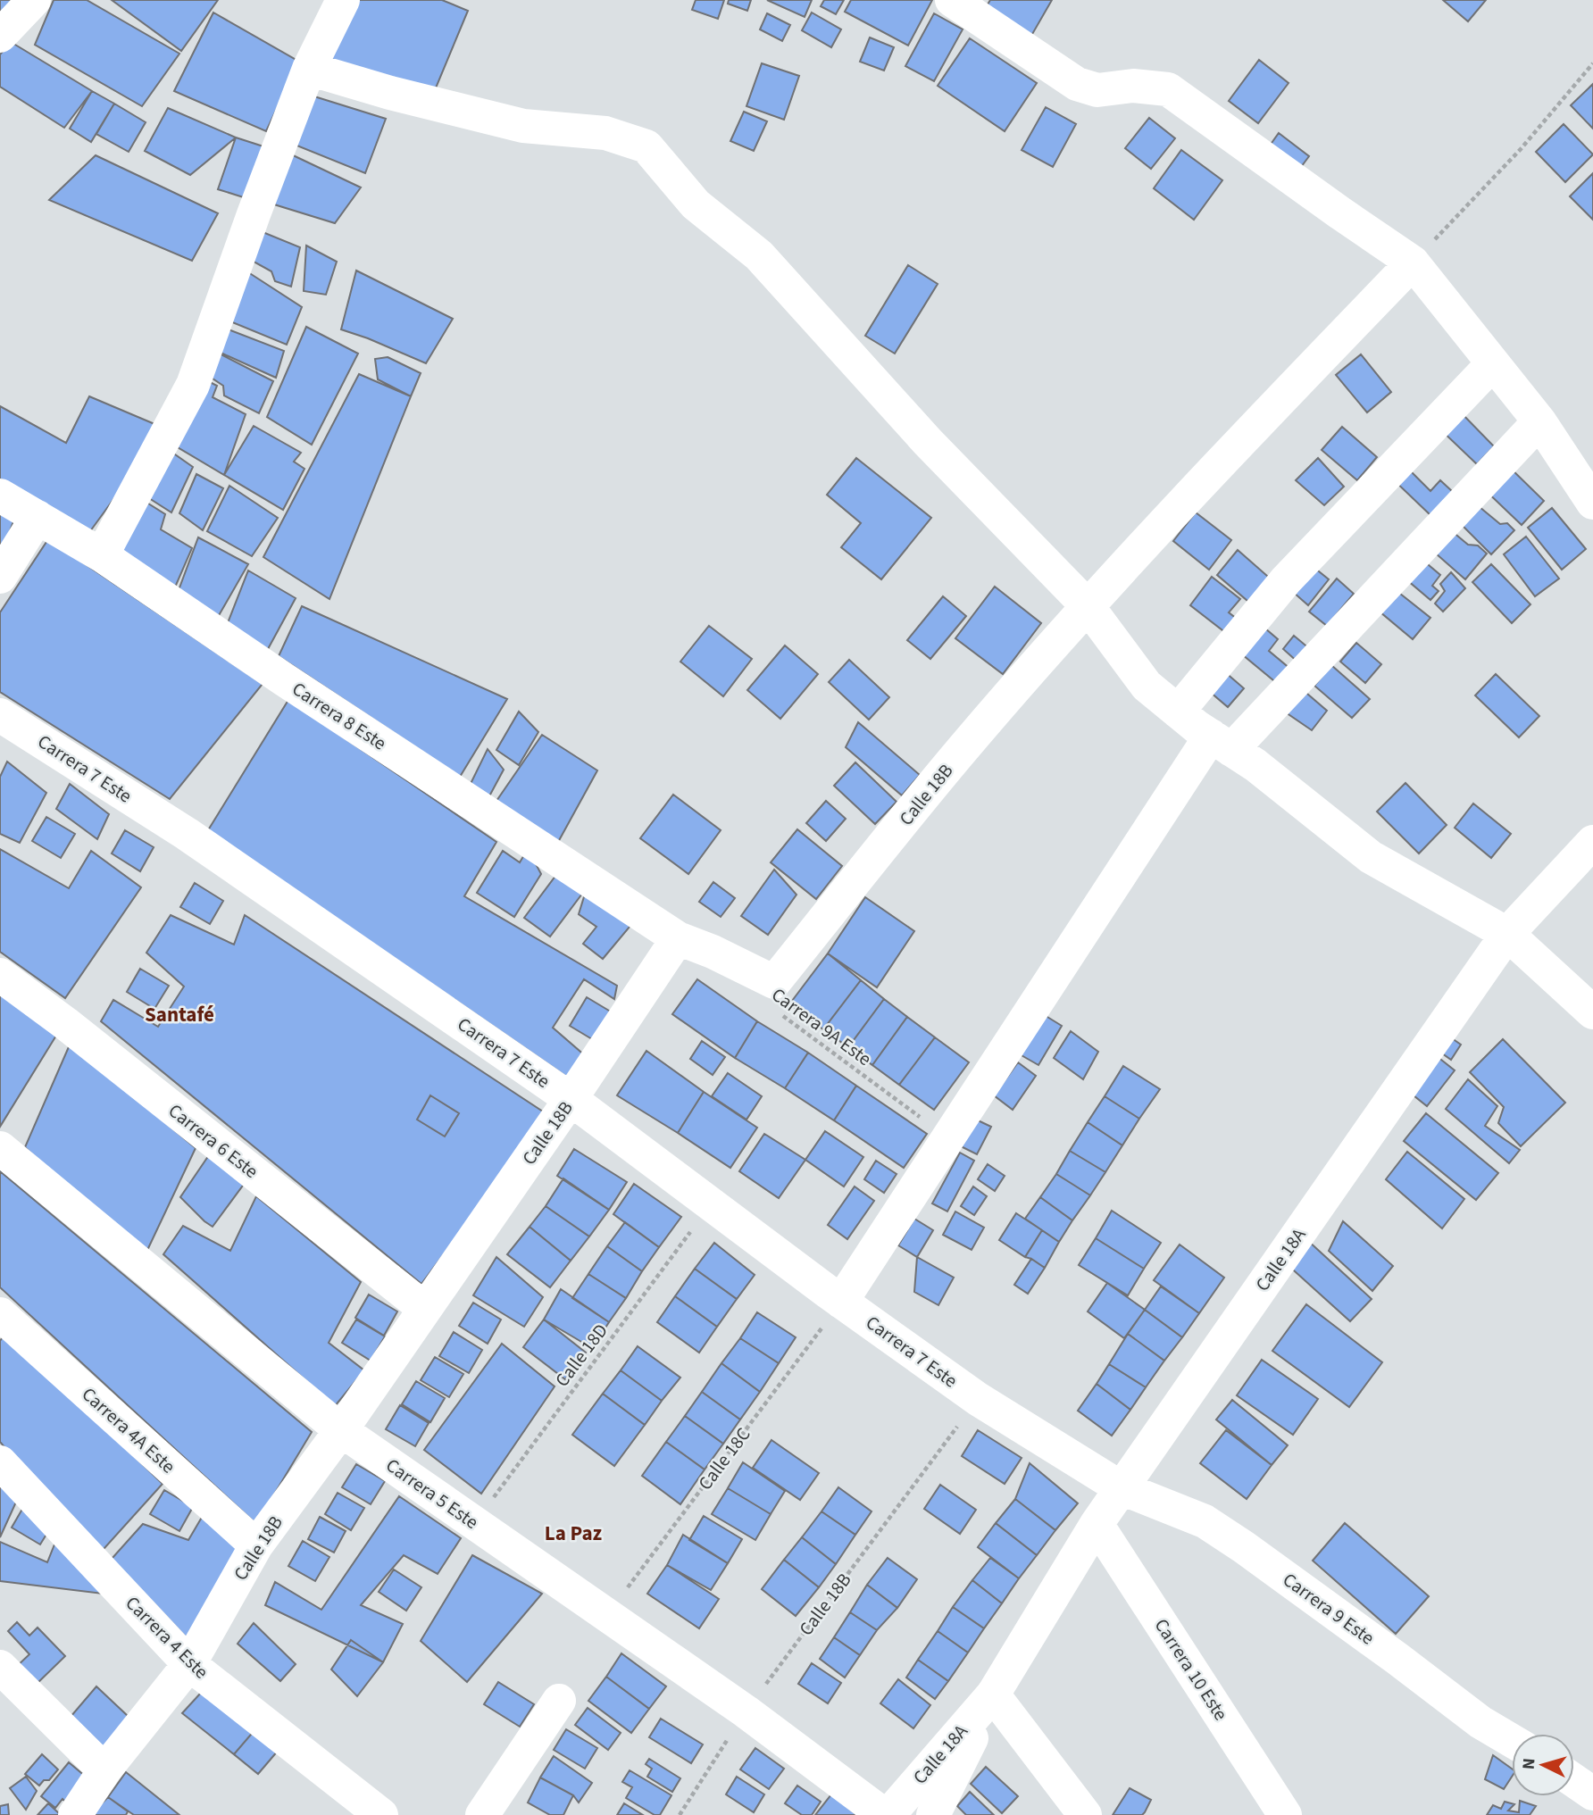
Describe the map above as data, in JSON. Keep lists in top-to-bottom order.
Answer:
{
  "streets": {
    "street": [
      "Carrera 8 Este",
      "Carrera 7 Este",
      "Calle 18B",
      "Carrera 6 Este",
      "Calle 18A",
      "Carrera 4A Este",
      "Carrera 5 Este",
      "Carrera 9 Este",
      "Carrera 4 Este",
      "Carrera 10 Este"
    ],
    "path": ["Carrera 9A Este", "Calle 18D", "Calle 18C"]
  },
  "crossings": [
    ["Carrera 8 Este", "Calle 18B"],
    ["Carrera 7 Este", "Calle 18B"],
    ["Carrera 7 Este", "Calle 18A"],
    ["Carrera 7 Este", "Calle 18D"],
    ["Carrera 7 Este", "Calle 18C"],
    ["Carrera 7 Este", "Carrera 9 Este"],
    ["Calle 18B", "Carrera 6 Este"],
    ["Calle 18B", "Carrera 4A Este"],
    ["Calle 18B", "Carrera 5 Este"],
    ["Calle 18B", "Carrera 4 Este"],
    ["Calle 18A", "Carrera 9 Este"],
    ["Calle 18A", "Carrera 10 Este"],
    ["Calle 18D", "Carrera 5 Este"],
    ["Calle 18C", "Carrera 5 Este"]
  ],
  "districts": ["Santafé", "La Paz"],
  "north": "left"
}
